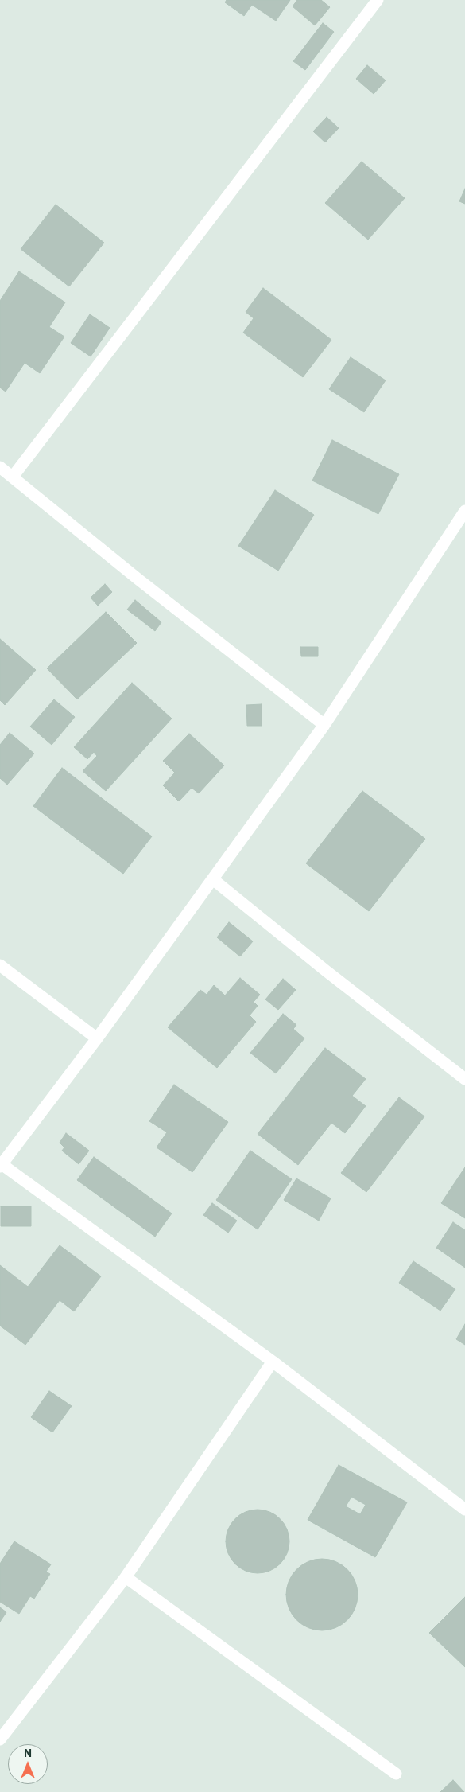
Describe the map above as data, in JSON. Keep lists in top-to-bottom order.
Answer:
{
  "north": "top"
}
